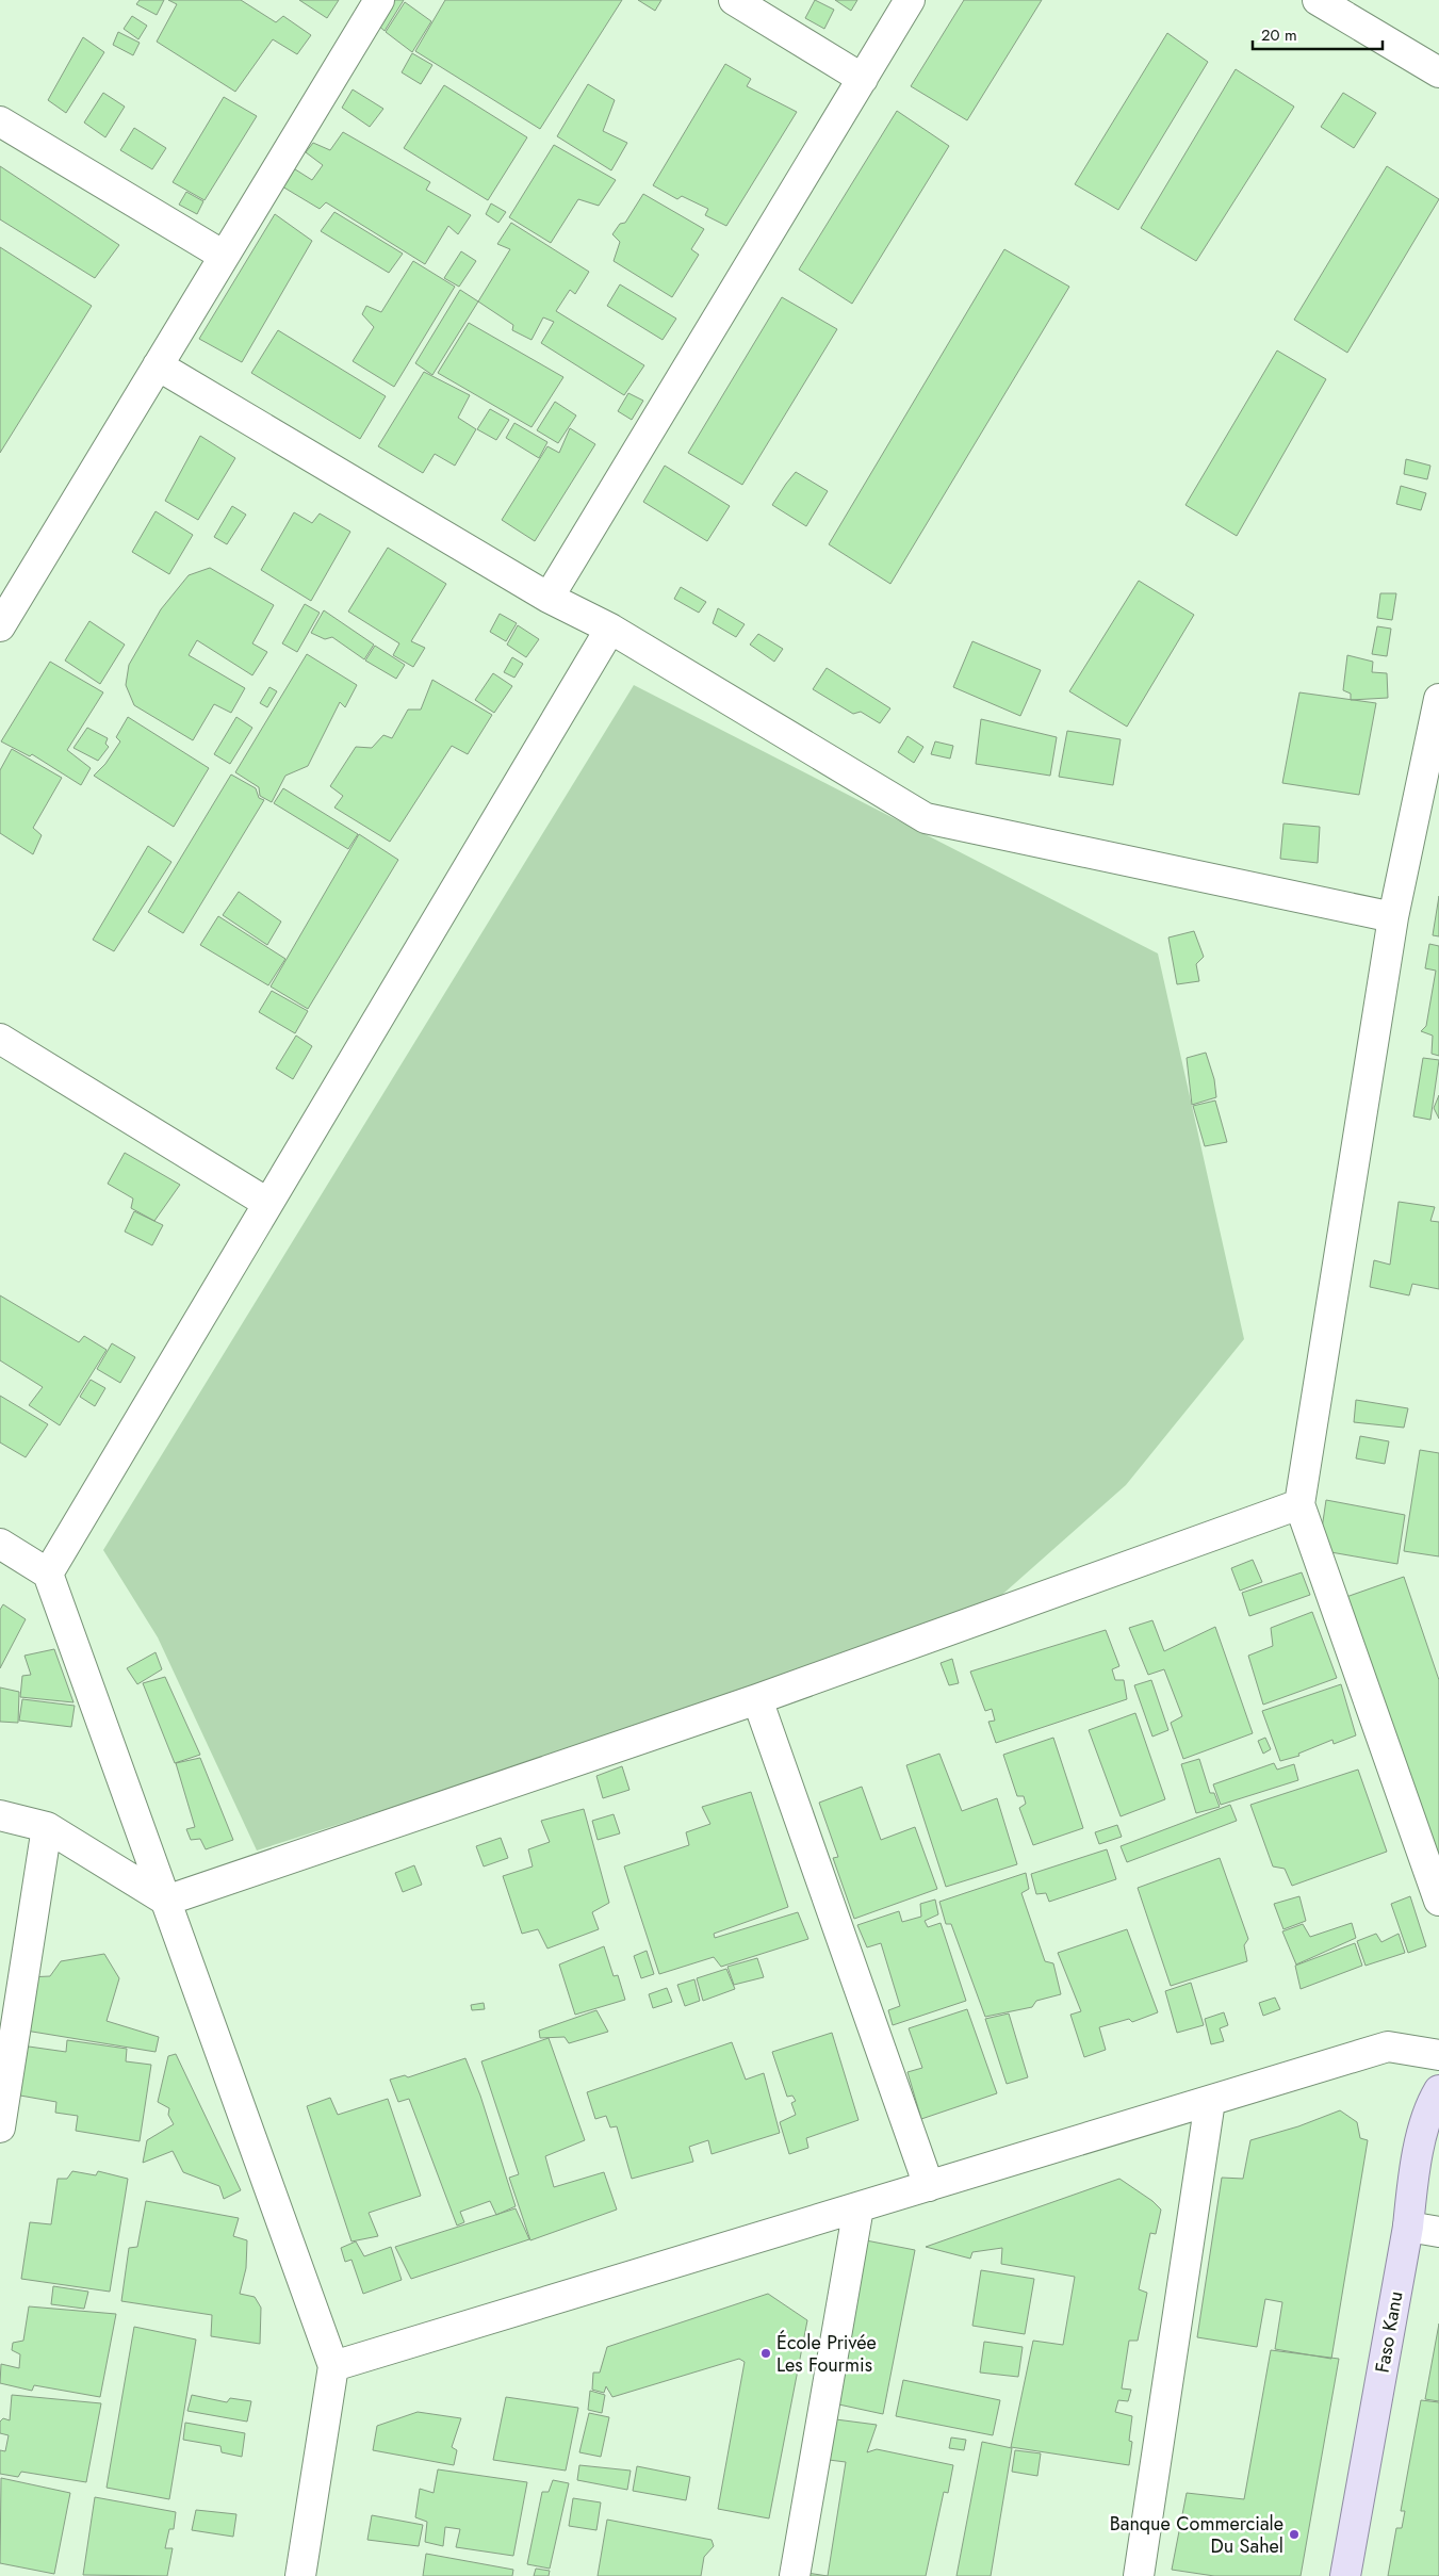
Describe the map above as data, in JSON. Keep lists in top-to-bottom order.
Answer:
{
  "streets": {
    "main road": ["Faso Kanu"]
  },
  "places": ["École Privée Les Fourmis", "Banque Commerciale Du Sahel"],
  "scale_bar": "20 m"
}
